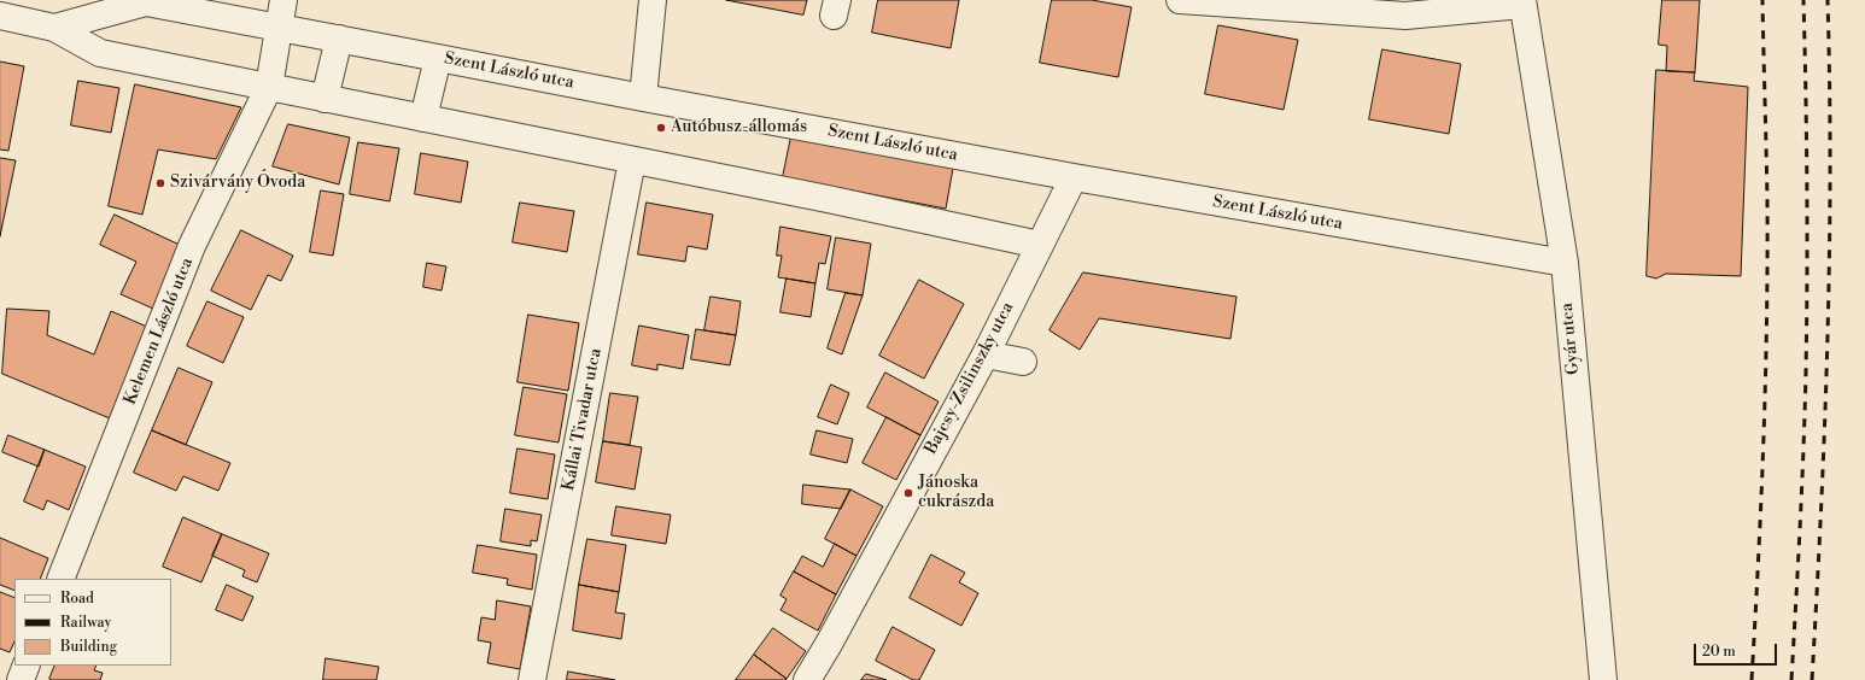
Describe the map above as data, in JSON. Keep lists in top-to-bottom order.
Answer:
{
  "streets": {
    "street": [
      "Szent László utca",
      "Kelemen László utca",
      "Gyár utca",
      "Bajcsy-Zsilinszky utca",
      "Kállai Tivadar utca"
    ]
  },
  "crossings": [
    ["Szent László utca", "Kelemen László utca"],
    ["Szent László utca", "Gyár utca"],
    ["Szent László utca", "Bajcsy-Zsilinszky utca"],
    ["Szent László utca", "Kállai Tivadar utca"]
  ],
  "places": ["Autóbusz-állomás", "Szivárvány Óvoda", "Jánoska cukrászda"],
  "legend": ["Road", "Railway", "Building"],
  "scale_bar": "20 m"
}
